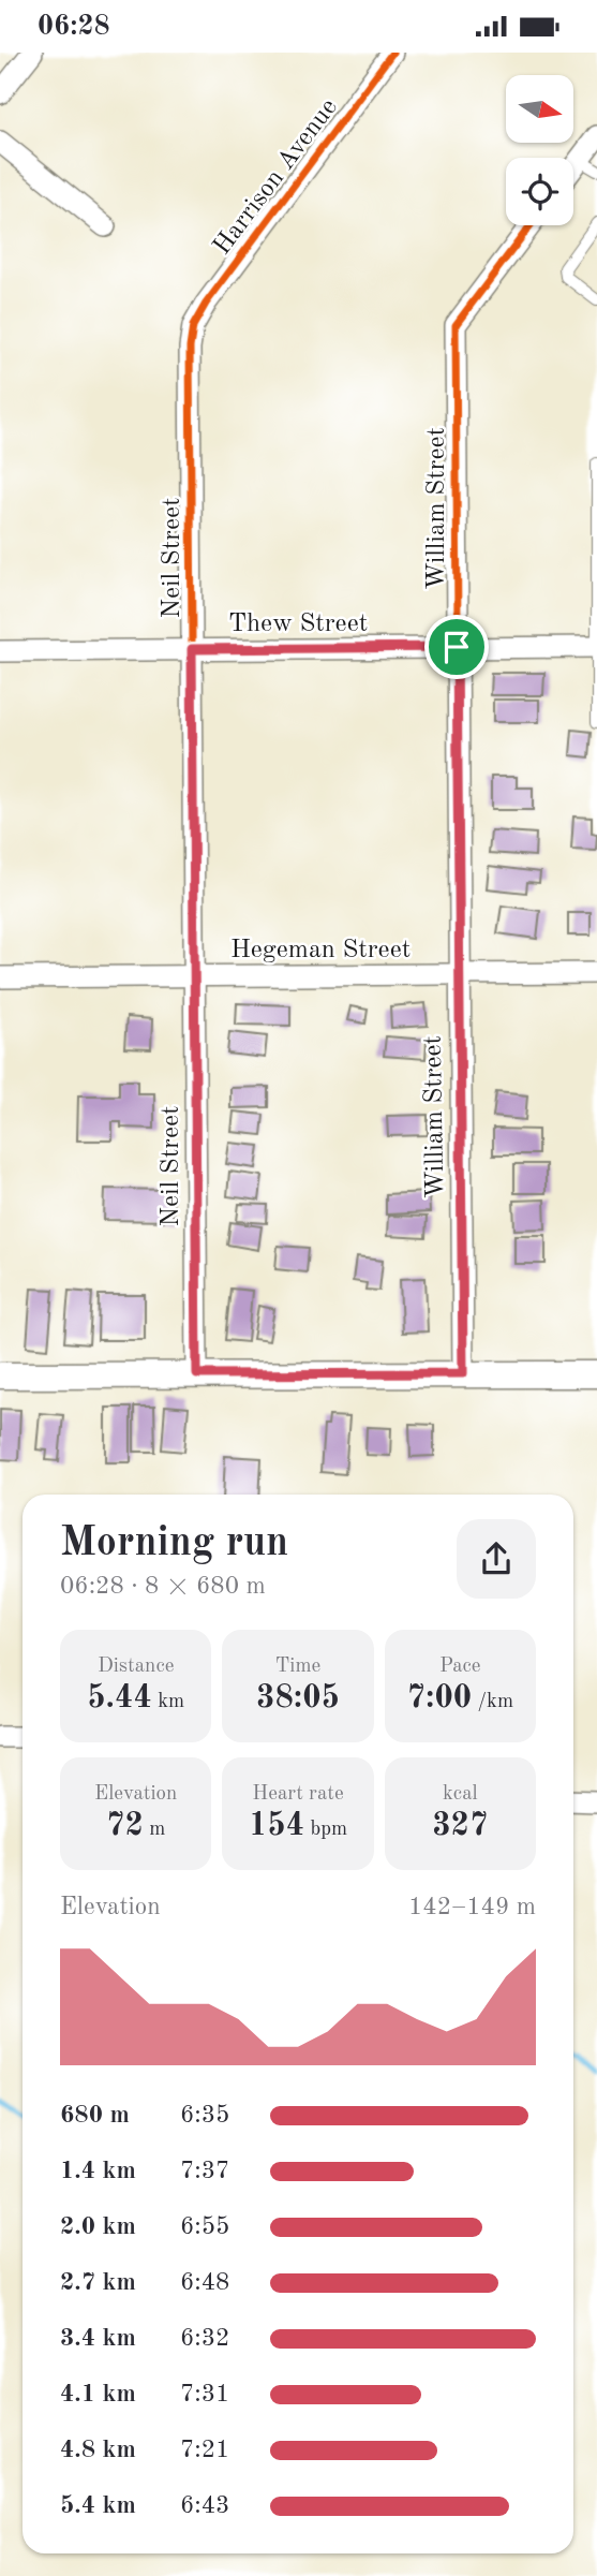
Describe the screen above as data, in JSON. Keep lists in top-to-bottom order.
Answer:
{
  "streets": {
    "street": [
      "Harrison Avenue",
      "William Street",
      "Neil Street",
      "Thew Street",
      "Hegeman Street"
    ]
  },
  "crossings": [
    ["Harrison Avenue", "Neil Street"],
    ["William Street", "Thew Street"],
    ["William Street", "Hegeman Street"],
    ["Neil Street", "Thew Street"],
    ["Neil Street", "Hegeman Street"]
  ],
  "north": "right",
  "page": {
    "status": "06:28",
    "heading": ["Morning run", "06:28 · 8 × 680 m"],
    "stats": [
      ["Distance", "5.44 km"],
      ["Time", "38:05"],
      ["Pace", "7:00 /km"],
      ["Elevation", "72 m"],
      ["Heart rate", "154 bpm"],
      ["kcal", "327"]
    ],
    "chart": ["Elevation", "142–149 m"],
    "list": [
      {
        "name": "680 m",
        "note": "6:35"
      },
      {
        "name": "1.4 km",
        "note": "7:37"
      },
      {
        "name": "2.0 km",
        "note": "6:55"
      },
      {
        "name": "2.7 km",
        "note": "6:48"
      },
      {
        "name": "3.4 km",
        "note": "6:32"
      },
      {
        "name": "4.1 km",
        "note": "7:31"
      },
      {
        "name": "4.8 km",
        "note": "7:21"
      },
      {
        "name": "5.4 km",
        "note": "6:43"
      }
    ]
  }
}
